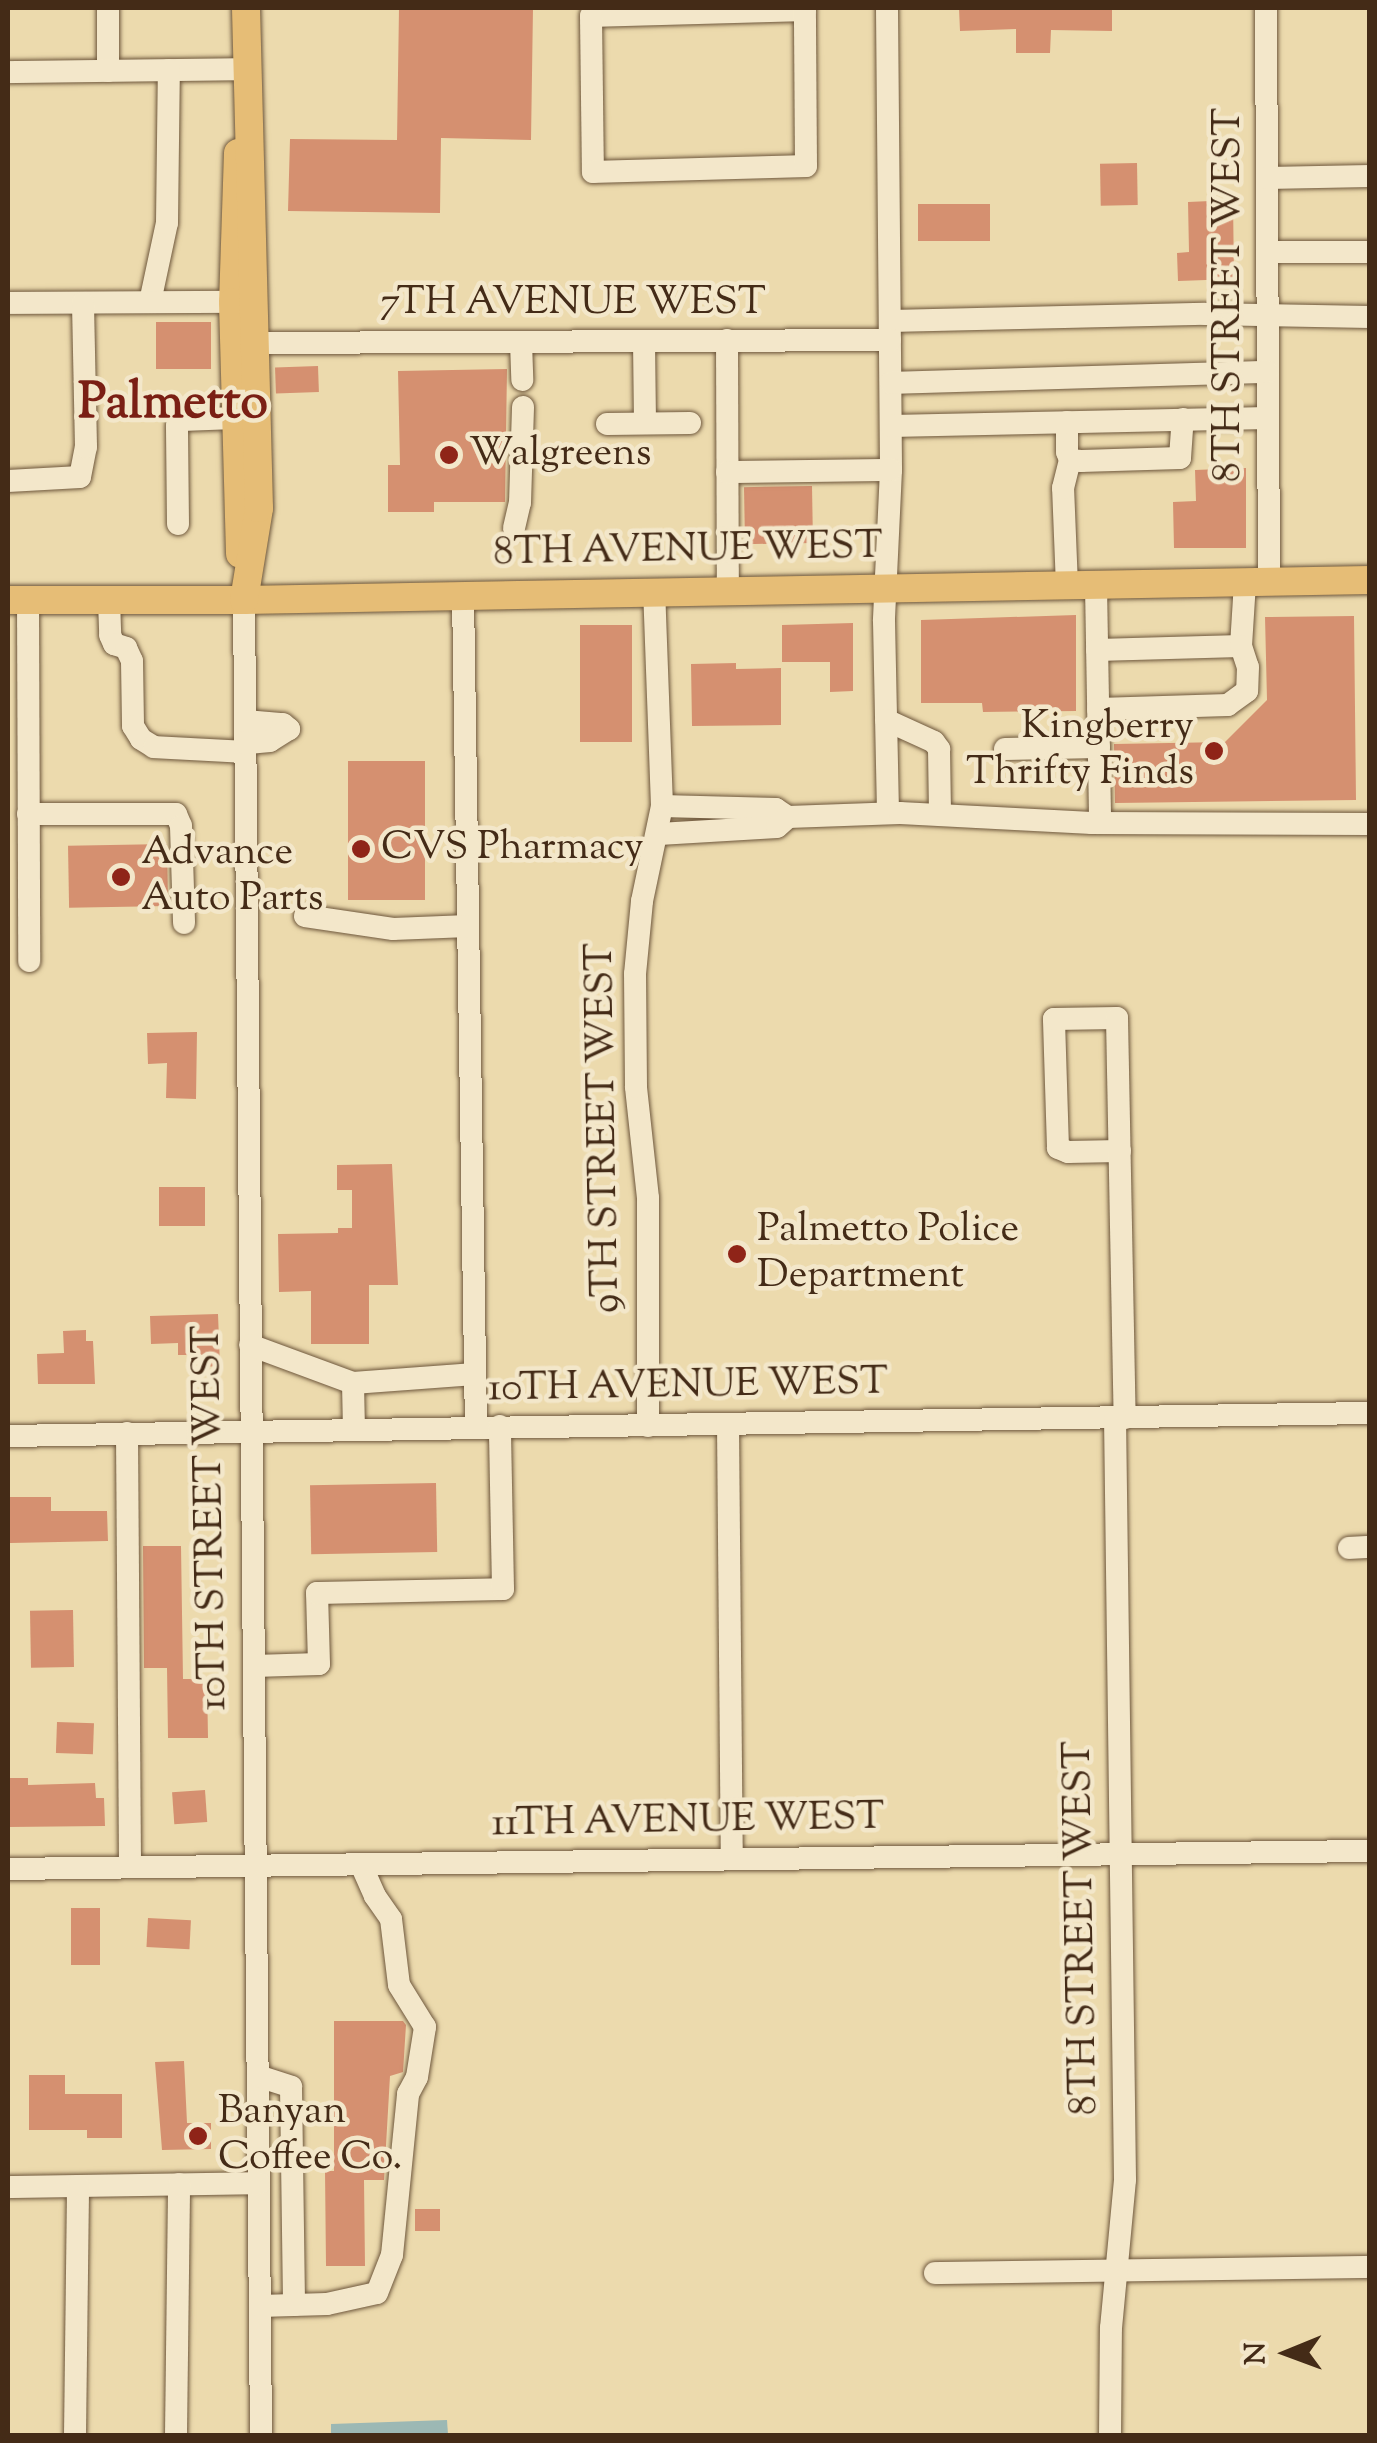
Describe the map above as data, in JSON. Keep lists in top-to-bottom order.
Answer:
{
  "streets": {
    "main road": ["8TH AVENUE WEST", "10TH STREET WEST"],
    "street": [
      "8TH STREET WEST",
      "7TH AVENUE WEST",
      "9TH STREET WEST",
      "10TH AVENUE WEST",
      "11TH AVENUE WEST"
    ]
  },
  "crossings": [
    ["8TH STREET WEST", "7TH AVENUE WEST"],
    ["8TH STREET WEST", "8TH AVENUE WEST"],
    ["8TH STREET WEST", "10TH AVENUE WEST"],
    ["8TH STREET WEST", "11TH AVENUE WEST"],
    ["7TH AVENUE WEST", "10TH STREET WEST"],
    ["8TH AVENUE WEST", "9TH STREET WEST"],
    ["8TH AVENUE WEST", "10TH STREET WEST"],
    ["9TH STREET WEST", "10TH AVENUE WEST"],
    ["10TH AVENUE WEST", "10TH STREET WEST"],
    ["10TH STREET WEST", "11TH AVENUE WEST"]
  ],
  "districts": ["Palmetto"],
  "places": [
    "Walgreens",
    "Kingberry Thrifty Finds",
    "CVS Pharmacy",
    "Advance Auto Parts",
    "Palmetto Police Department",
    "Banyan Coffee Co."
  ],
  "north": "left"
}
